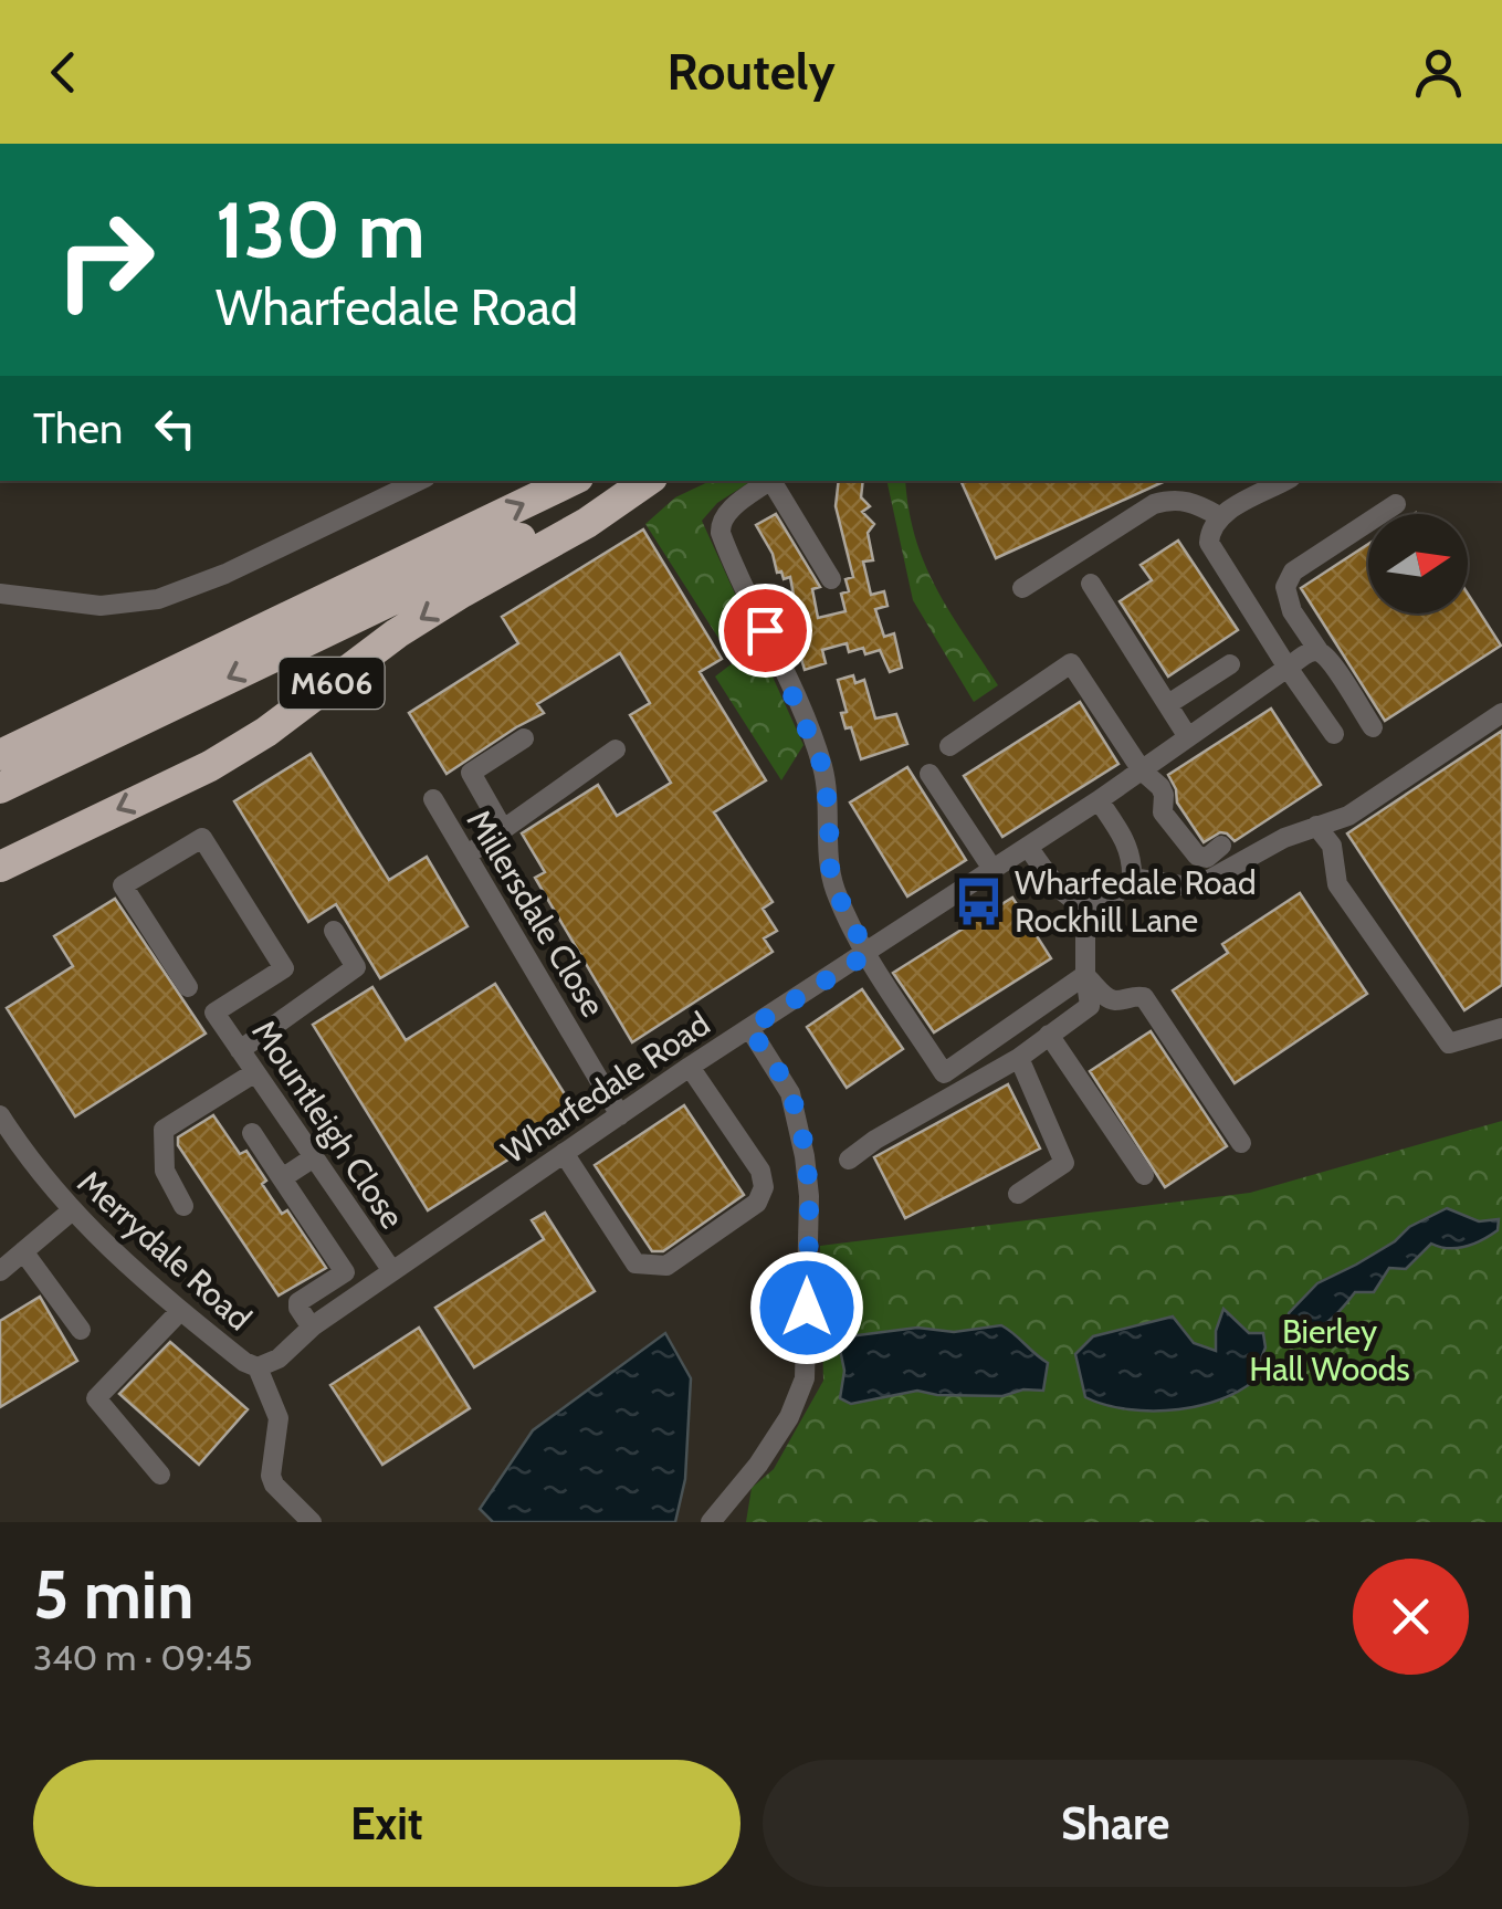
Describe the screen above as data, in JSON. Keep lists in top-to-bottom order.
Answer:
{
  "streets": {
    "highway": ["M606"],
    "street": [
      "Millersdale Close",
      "Wharfedale Road",
      "Mountleigh Close",
      "Merrydale Road"
    ]
  },
  "crossings": [
    ["Millersdale Close", "Wharfedale Road"],
    ["Wharfedale Road", "Mountleigh Close"],
    ["Wharfedale Road", "Merrydale Road"]
  ],
  "parks": ["Bierley Hall Woods"],
  "places": {
    "bus stop": ["Wharfedale Road Rockhill Lane"]
  },
  "north": "right",
  "page": {
    "header": "Routely",
    "turn": ["130 m", "Wharfedale Road"],
    "then": "Then",
    "heading": ["5 min", "340 m · 09:45"],
    "buttons": ["Exit", "Share"]
  }
}
